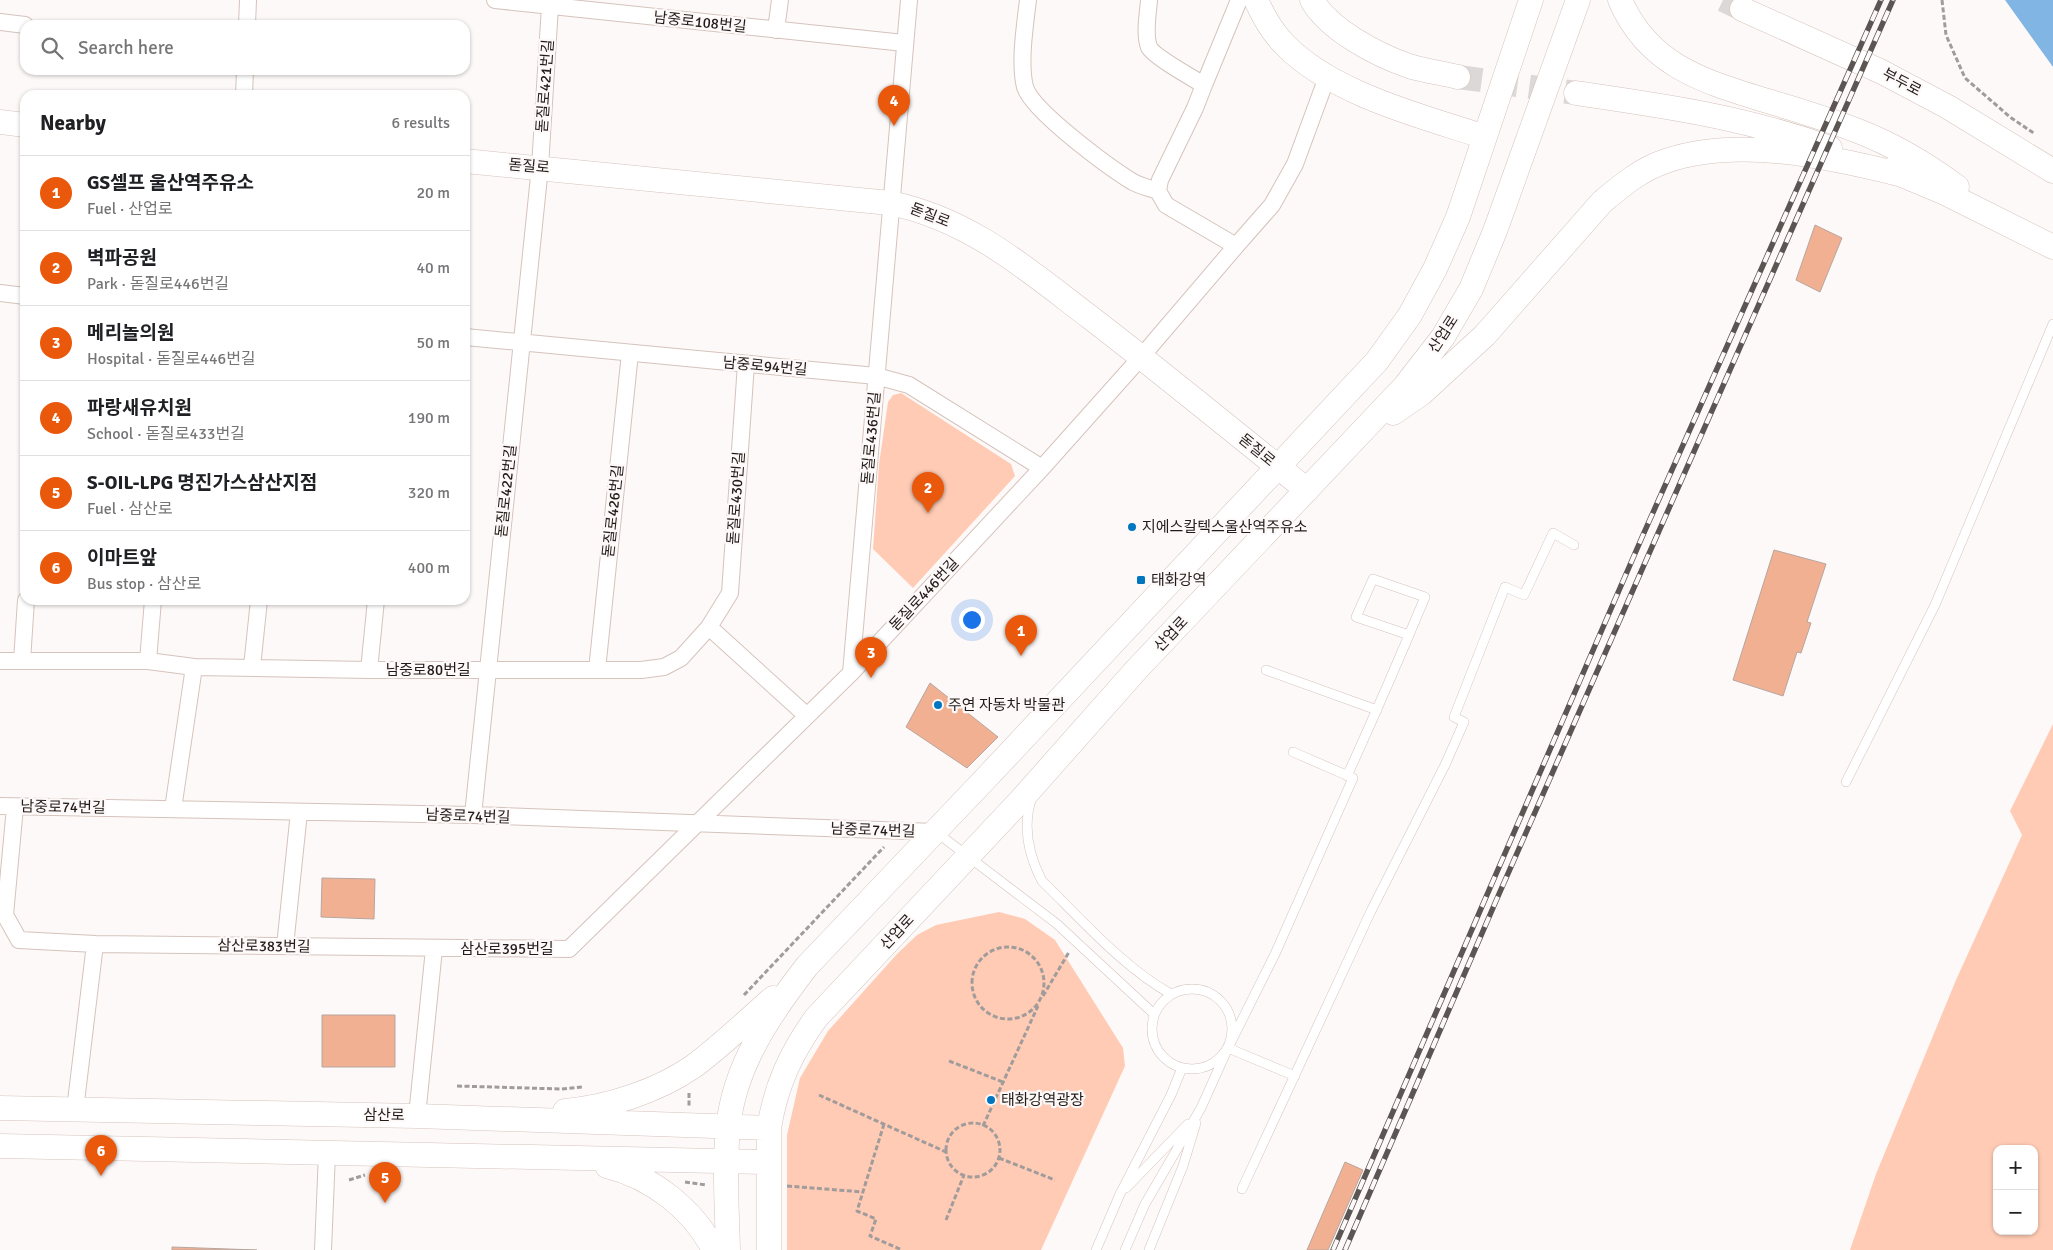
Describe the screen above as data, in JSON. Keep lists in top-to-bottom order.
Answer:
{
  "streets": {
    "main road": [
      "부두로",
      "돋질로",
      "산업로",
      "삼산로"
    ],
    "street": [
      "남중로108번길",
      "돋질로421번길",
      "남중로94번길",
      "돋질로436번길",
      "돋질로422번길",
      "돋질로430번길",
      "돋질로426번길",
      "돋질로446번길",
      "남중로80번길",
      "남중로74번길",
      "삼산로383번길",
      "삼산로395번길"
    ]
  },
  "crossings": [
    ["남중로108번길", "돋질로421번길"],
    ["남중로108번길", "돋질로436번길"],
    ["돋질로421번길", "돋질로"],
    ["돋질로421번길", "돋질로422번길"],
    ["돋질로", "산업로"],
    ["돋질로", "돋질로436번길"],
    ["돋질로", "돋질로422번길"],
    ["돋질로", "돋질로446번길"],
    ["산업로", "삼산로"],
    ["남중로94번길", "돋질로436번길"],
    ["남중로94번길", "돋질로422번길"],
    ["남중로94번길", "돋질로430번길"],
    ["남중로94번길", "돋질로426번길"],
    ["남중로94번길", "돋질로446번길"],
    ["돋질로436번길", "돋질로446번길"],
    ["돋질로422번길", "남중로80번길"],
    ["돋질로422번길", "남중로74번길"],
    ["돋질로430번길", "남중로80번길"],
    ["돋질로426번길", "남중로80번길"],
    ["돋질로446번길", "남중로74번길"],
    ["돋질로446번길", "삼산로395번길"],
    ["남중로74번길", "삼산로383번길"],
    ["남중로74번길", "삼산로395번길"],
    ["삼산로383번길", "삼산로395번길"]
  ],
  "places": {
    "other": ["지에스칼텍스울산역주유소", "주연 자동차 박물관", "태화강역광장"],
    "transit": ["태화강역"]
  },
  "page": {
    "search": "Search here",
    "pins": [
      "4",
      "2",
      "1",
      "3",
      "6",
      "5"
    ],
    "heading": ["Nearby", "6 results"],
    "list": [
      {
        "mark": "1",
        "name": "GS셀프 울산역주유소",
        "note": "Fuel · 산업로",
        "value": "20 m"
      },
      {
        "mark": "2",
        "name": "벽파공원",
        "note": "Park · 돋질로446번길",
        "value": "40 m"
      },
      {
        "mark": "3",
        "name": "메리놀의원",
        "note": "Hospital · 돋질로446번길",
        "value": "50 m"
      },
      {
        "mark": "4",
        "name": "파랑새유치원",
        "note": "School · 돋질로433번길",
        "value": "190 m"
      },
      {
        "mark": "5",
        "name": "S-OIL-LPG 명진가스삼산지점",
        "note": "Fuel · 삼산로",
        "value": "320 m"
      },
      {
        "mark": "6",
        "name": "이마트앞",
        "note": "Bus stop · 삼산로",
        "value": "400 m"
      }
    ],
    "map_buttons": ["+", "−"]
  }
}
